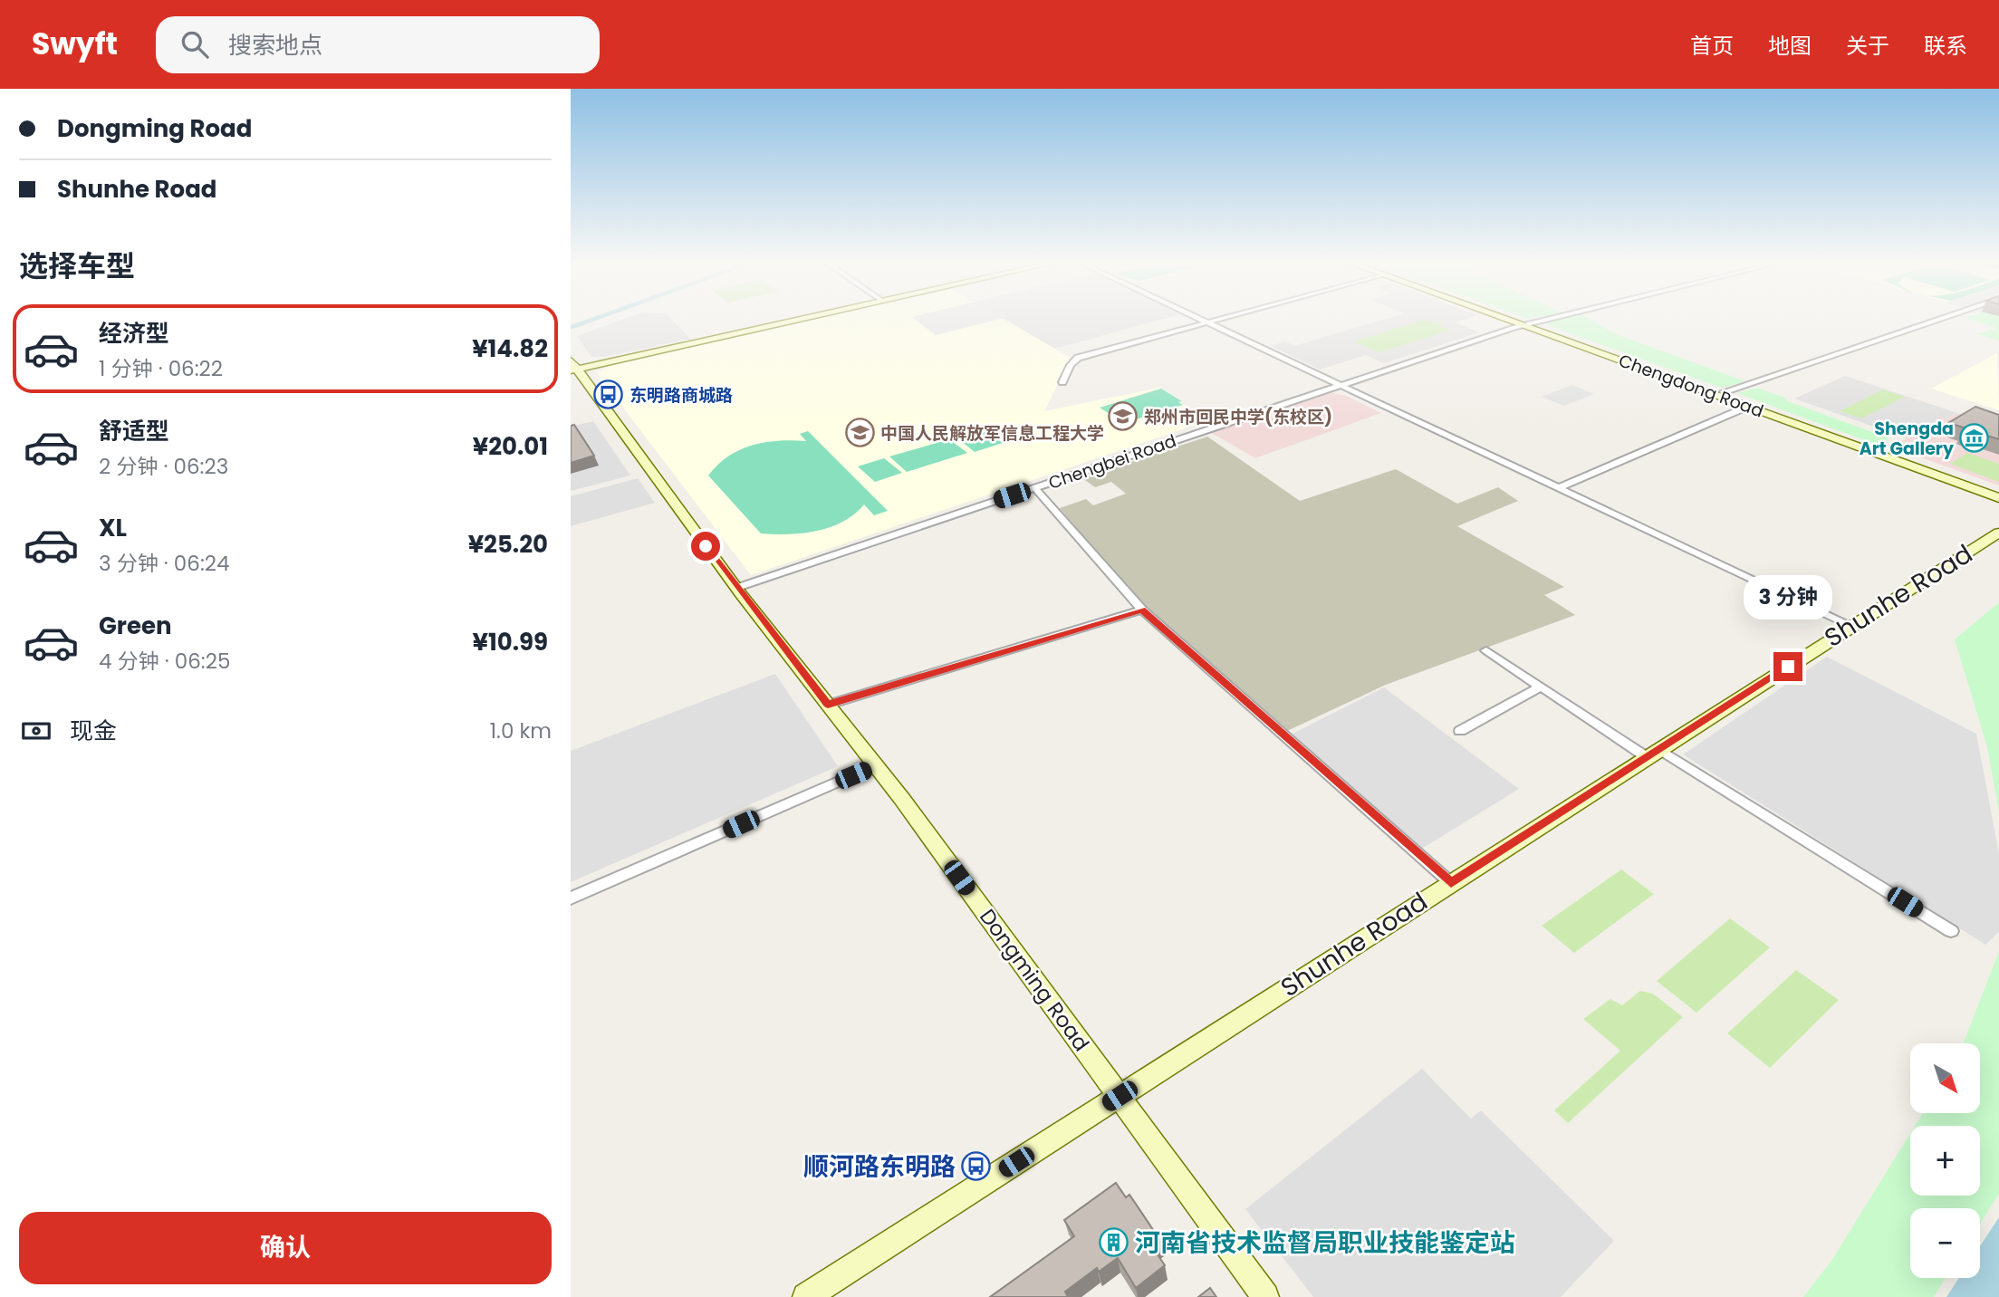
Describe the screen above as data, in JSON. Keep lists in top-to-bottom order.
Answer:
{
  "streets": {
    "street": [
      "Chengdong Road",
      "Chengbei Road",
      "Shunhe Road",
      "Dongming Road"
    ]
  },
  "crossings": [
    ["Chengdong Road", "Chengbei Road"],
    ["Chengbei Road", "Dongming Road"],
    ["Shunhe Road", "Dongming Road"]
  ],
  "places": {
    "bus stop": ["东明路商城路", "顺河路东明路"],
    "school or university": ["郑州市回民中学(东校区)", "中国人民解放军信息工程大学"],
    "museum": ["Shengda Art Gallery"],
    "building": ["河南省技术监督局职业技能鉴定站"]
  },
  "north": "bottom right",
  "page": {
    "header": "Swyft",
    "search": "搜索地点",
    "nav": [
      "首页",
      "地图",
      "关于",
      "联系"
    ],
    "banner": ["Dongming Road", "Shunhe Road"],
    "heading": "选择车型",
    "list": [
      {
        "name": "经济型",
        "note": "1 分钟 · 06:22",
        "value": "¥14.82"
      },
      {
        "name": "舒适型",
        "note": "2 分钟 · 06:23",
        "value": "¥20.01"
      },
      {
        "name": "XL",
        "note": "3 分钟 · 06:24",
        "value": "¥25.20"
      },
      {
        "name": "Green",
        "note": "4 分钟 · 06:25",
        "value": "¥10.99"
      }
    ],
    "bubble": "3 分钟",
    "pay": ["现金", "1.0 km"],
    "map_buttons": ["+", "−"],
    "buttons": "确认"
  }
}
